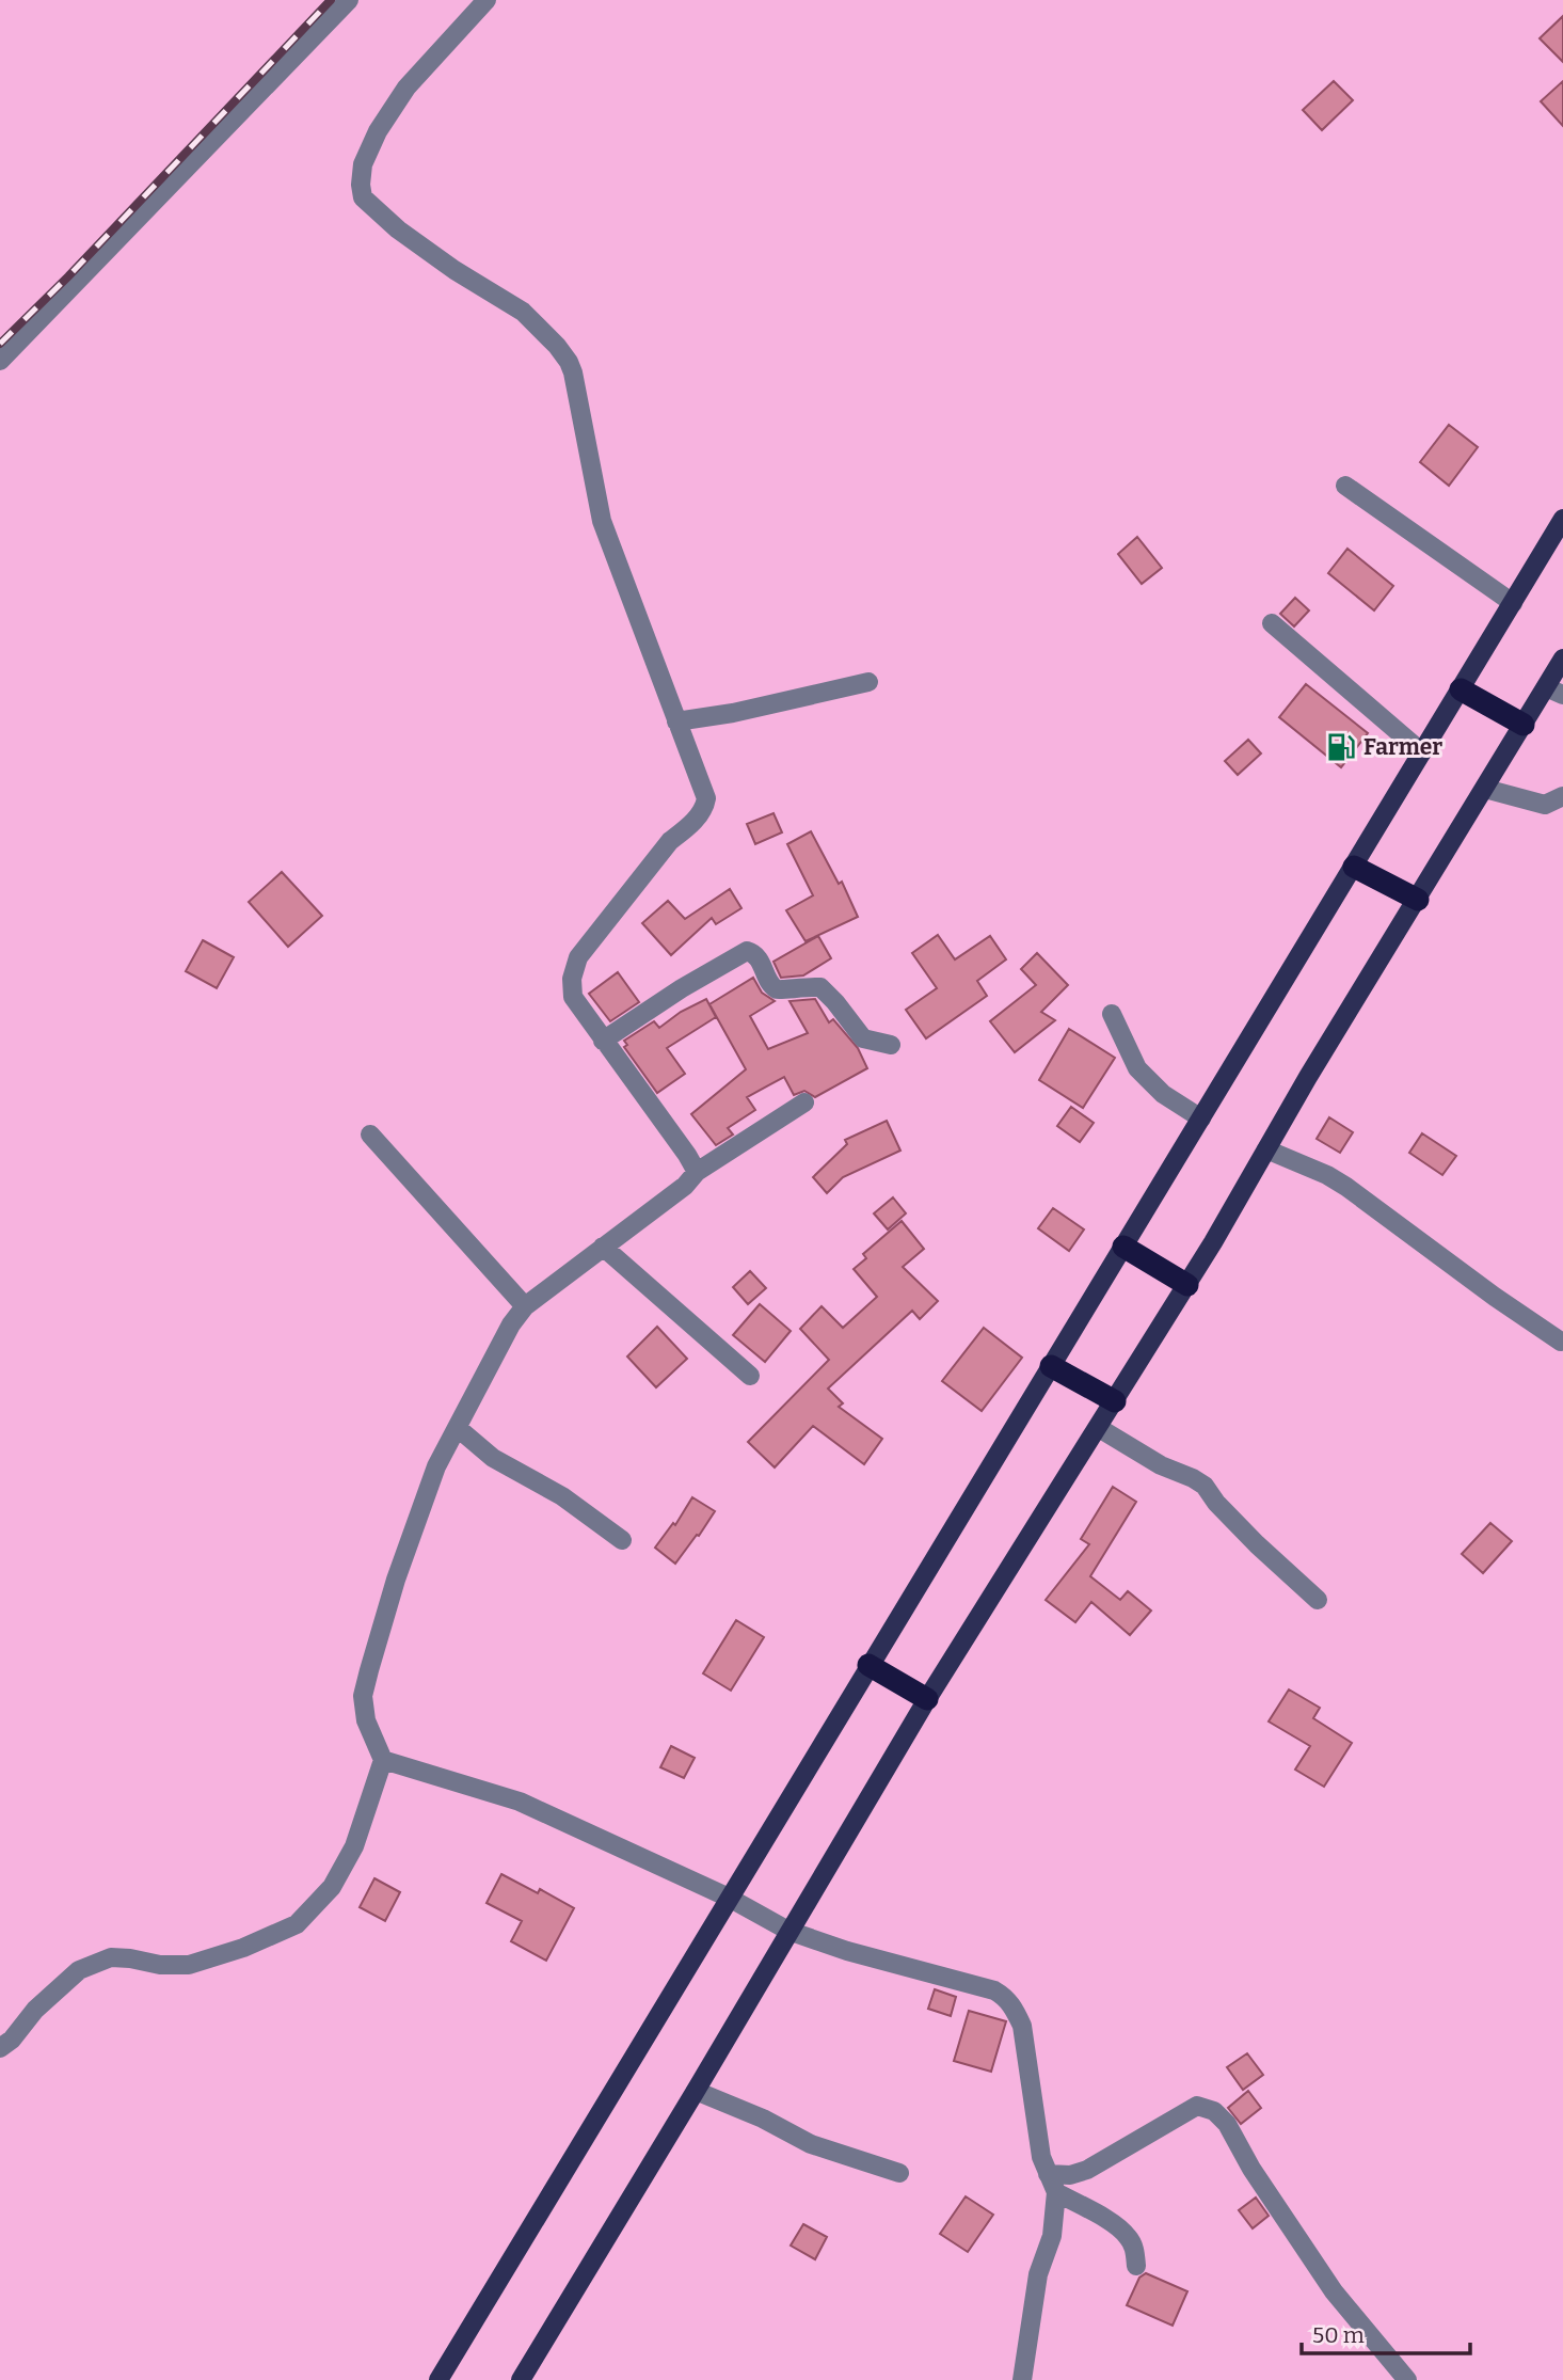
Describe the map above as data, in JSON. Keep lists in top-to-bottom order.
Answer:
{
  "places": {
    "fuel station": ["Farmer"]
  },
  "scale_bar": "50 m"
}
